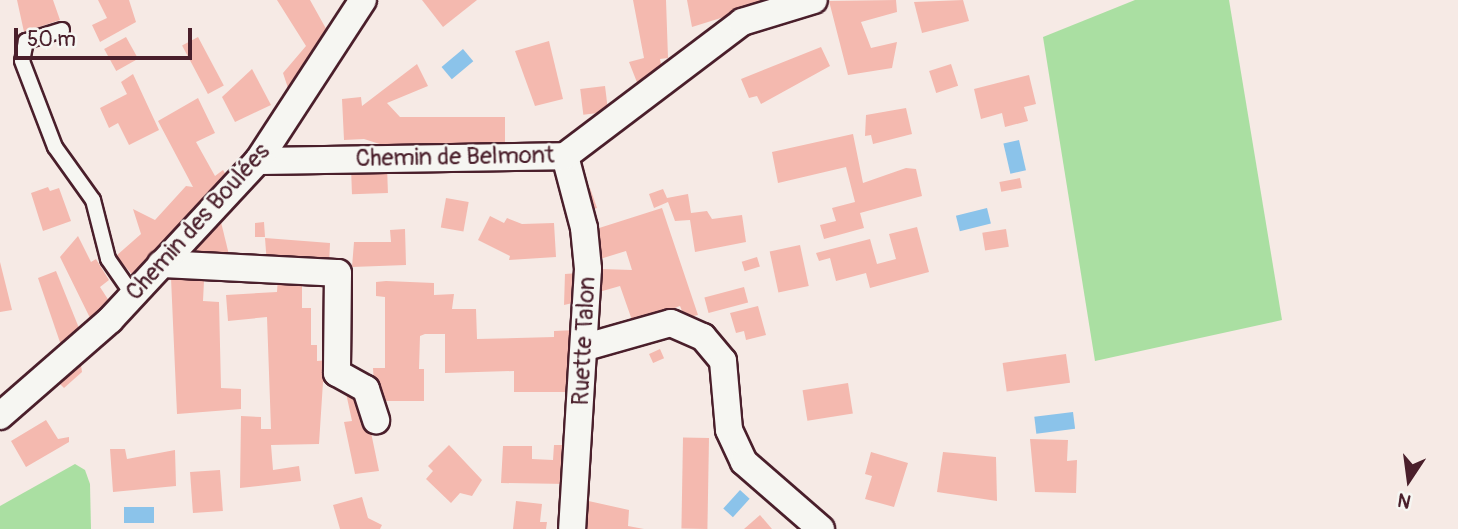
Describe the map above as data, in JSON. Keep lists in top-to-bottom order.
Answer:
{
  "streets": {
    "street": ["Chemin de Belmont", "Chemin des Boulées", "Ruette Talon"]
  },
  "crossings": [
    ["Chemin de Belmont", "Chemin des Boulées"],
    ["Chemin de Belmont", "Ruette Talon"]
  ],
  "scale_bar": "50 m",
  "north": "bottom"
}
